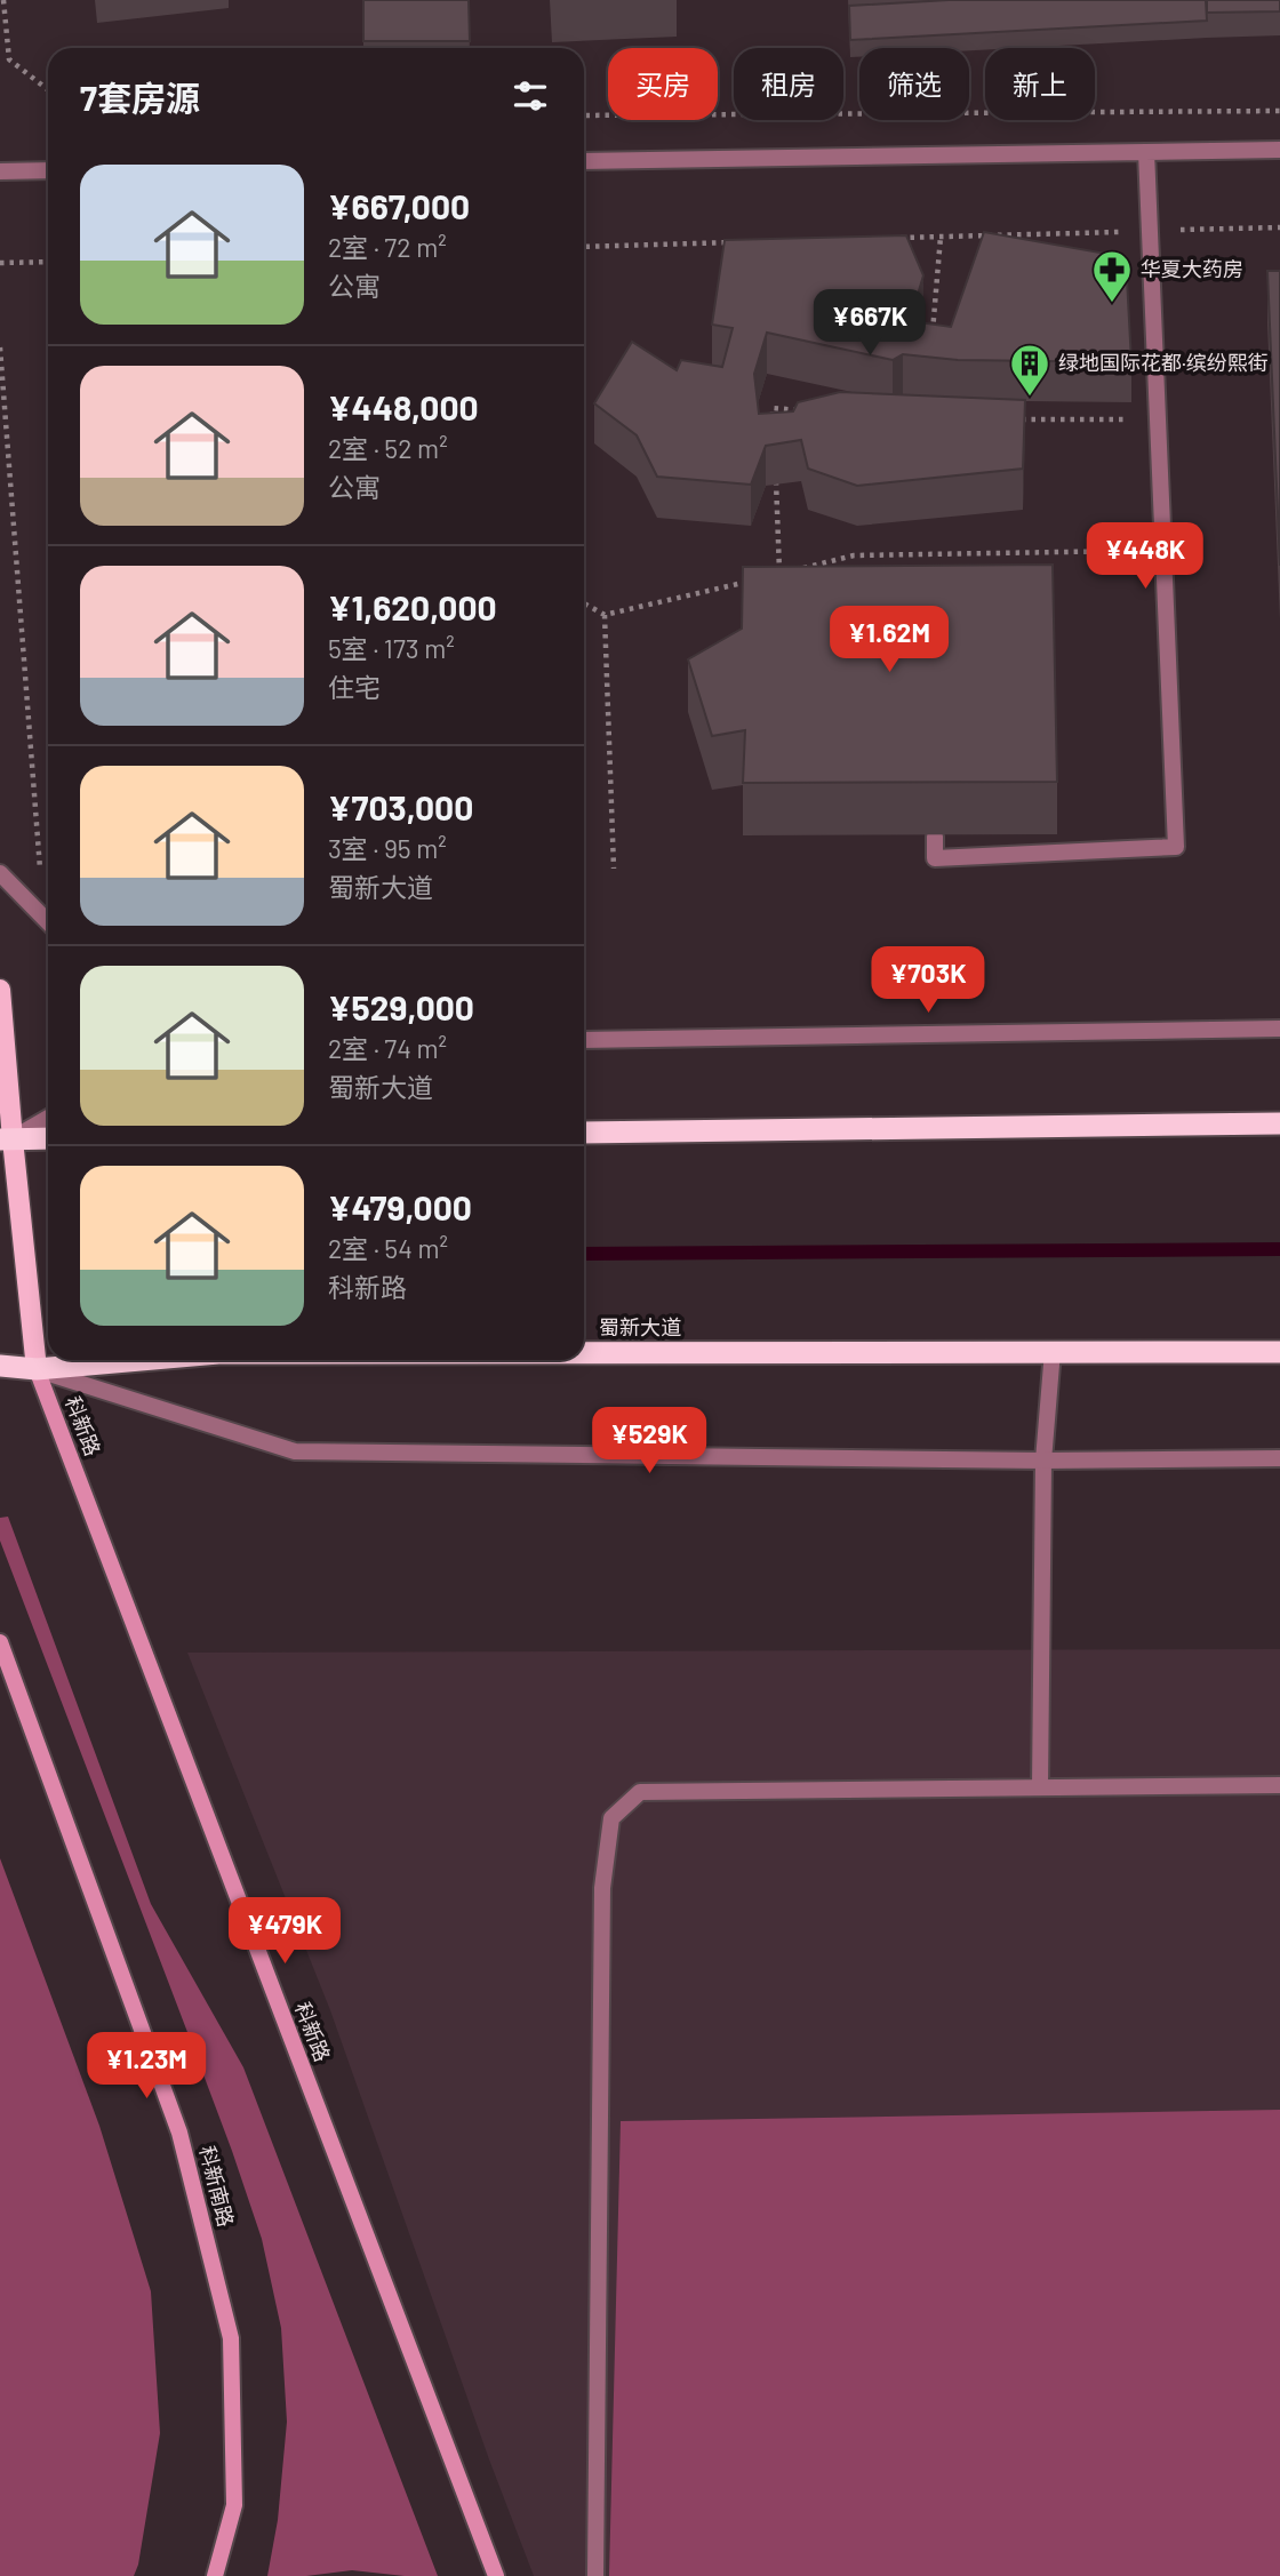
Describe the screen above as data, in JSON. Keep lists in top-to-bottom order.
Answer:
{
  "streets": {
    "highway": ["蜀新大道"],
    "main road": ["科新路", "科新南路"]
  },
  "crossings": [
    ["蜀新大道", "科新路"]
  ],
  "places": {
    "pharmacy": ["华夏大药房"],
    "building": ["绿地国际花都·缤纷熙街"]
  },
  "page": {
    "chip": [
      "买房",
      "租房",
      "筛选",
      "新上"
    ],
    "heading": "7套房源",
    "list": [
      {
        "name": "¥667,000",
        "note": "2室 · 72 m² · 公寓"
      },
      {
        "name": "¥448,000",
        "note": "2室 · 52 m² · 公寓"
      },
      {
        "name": "¥1,620,000",
        "note": "5室 · 173 m² · 住宅"
      },
      {
        "name": "¥703,000",
        "note": "3室 · 95 m² · 蜀新大道"
      },
      {
        "name": "¥529,000",
        "note": "2室 · 74 m² · 蜀新大道"
      },
      {
        "name": "¥479,000",
        "note": "2室 · 54 m² · 科新路"
      }
    ],
    "price": [
      "¥667K",
      "¥448K",
      "¥1.62M",
      "¥703K",
      "¥529K",
      "¥479K",
      "¥1.23M"
    ]
  }
}
